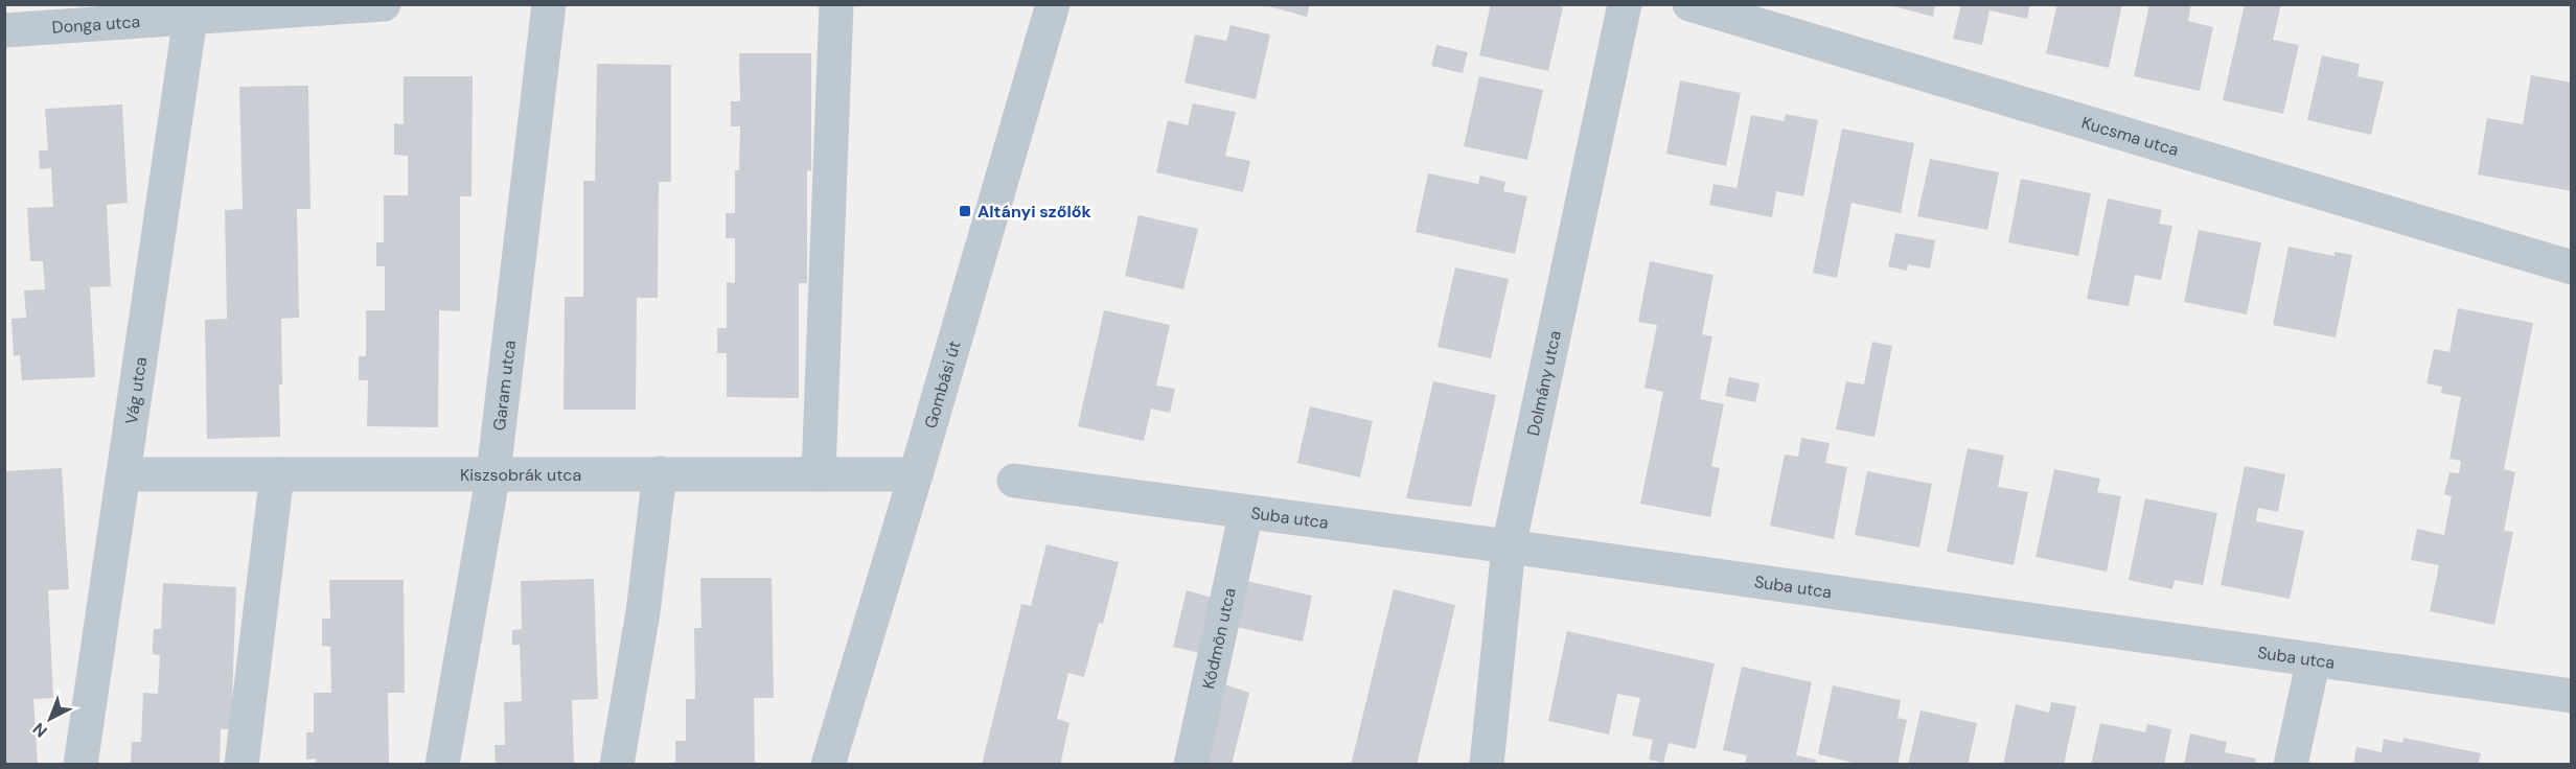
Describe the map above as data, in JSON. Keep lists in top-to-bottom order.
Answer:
{
  "streets": {
    "street": [
      "Donga utca",
      "Kucsma utca",
      "Dolmány utca",
      "Gombási út",
      "Garam utca",
      "Vág utca",
      "Kiszsobrák utca",
      "Suba utca",
      "Ködmön utca"
    ]
  },
  "crossings": [
    ["Donga utca", "Vág utca"],
    ["Dolmány utca", "Suba utca"],
    ["Gombási út", "Kiszsobrák utca"],
    ["Garam utca", "Kiszsobrák utca"],
    ["Vág utca", "Kiszsobrák utca"],
    ["Suba utca", "Ködmön utca"]
  ],
  "places": {
    "transit": ["Altányi szőlők"]
  },
  "north": "bottom left"
}
